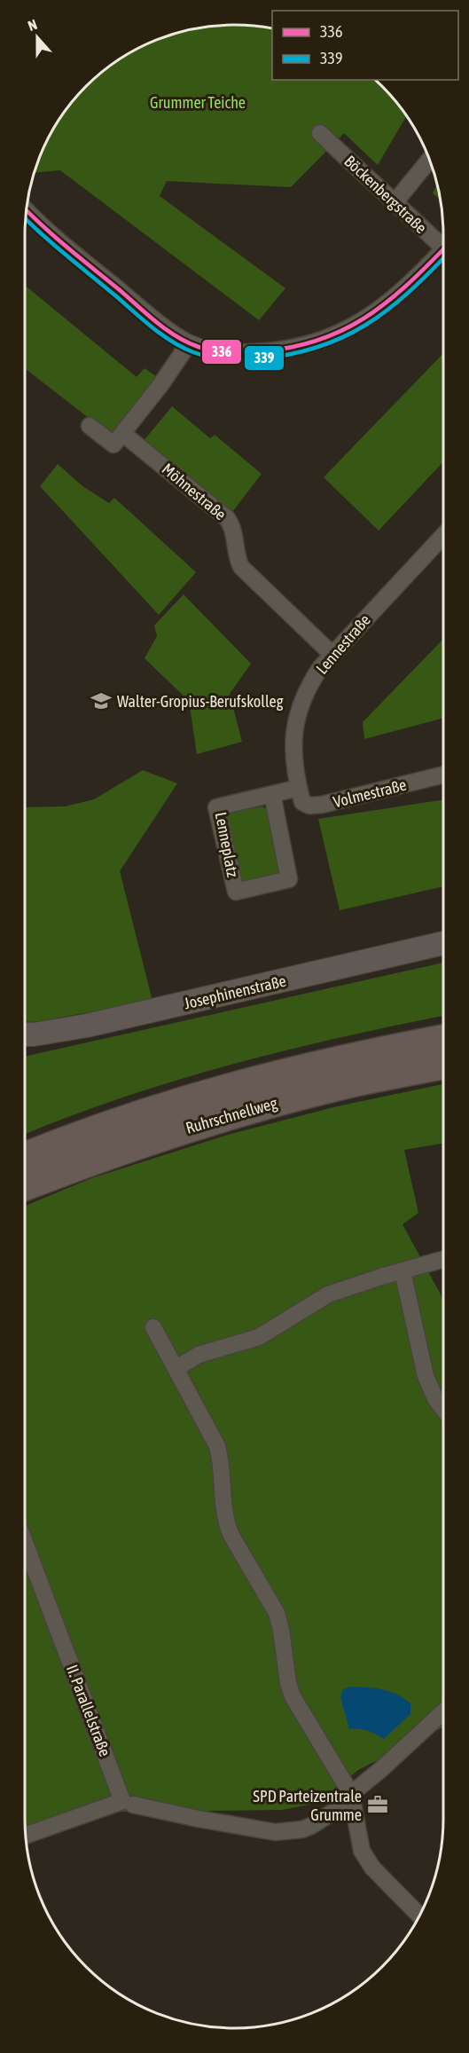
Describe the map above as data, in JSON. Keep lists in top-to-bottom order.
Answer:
{
  "streets": {
    "highway": ["Ruhrschnellweg"],
    "street": [
      "Böckenbergstraße",
      "Möhnestraße",
      "Lennestraße",
      "Volmestraße",
      "Lenneplatz",
      "Josephinenstraße",
      "II. Parallelstraße"
    ]
  },
  "crossings": [
    ["Möhnestraße", "Lennestraße"],
    ["Lennestraße", "Volmestraße"],
    ["Lennestraße", "Lenneplatz"],
    ["Volmestraße", "Lenneplatz"]
  ],
  "parks": ["Grummer Teiche"],
  "places": {
    "school or university": ["Walter-Gropius-Berufskolleg"],
    "office": ["SPD Parteizentrale Grumme"]
  },
  "lines": ["transit line 336", "transit line 339"],
  "legend": ["336", "339"],
  "north": "top"
}
